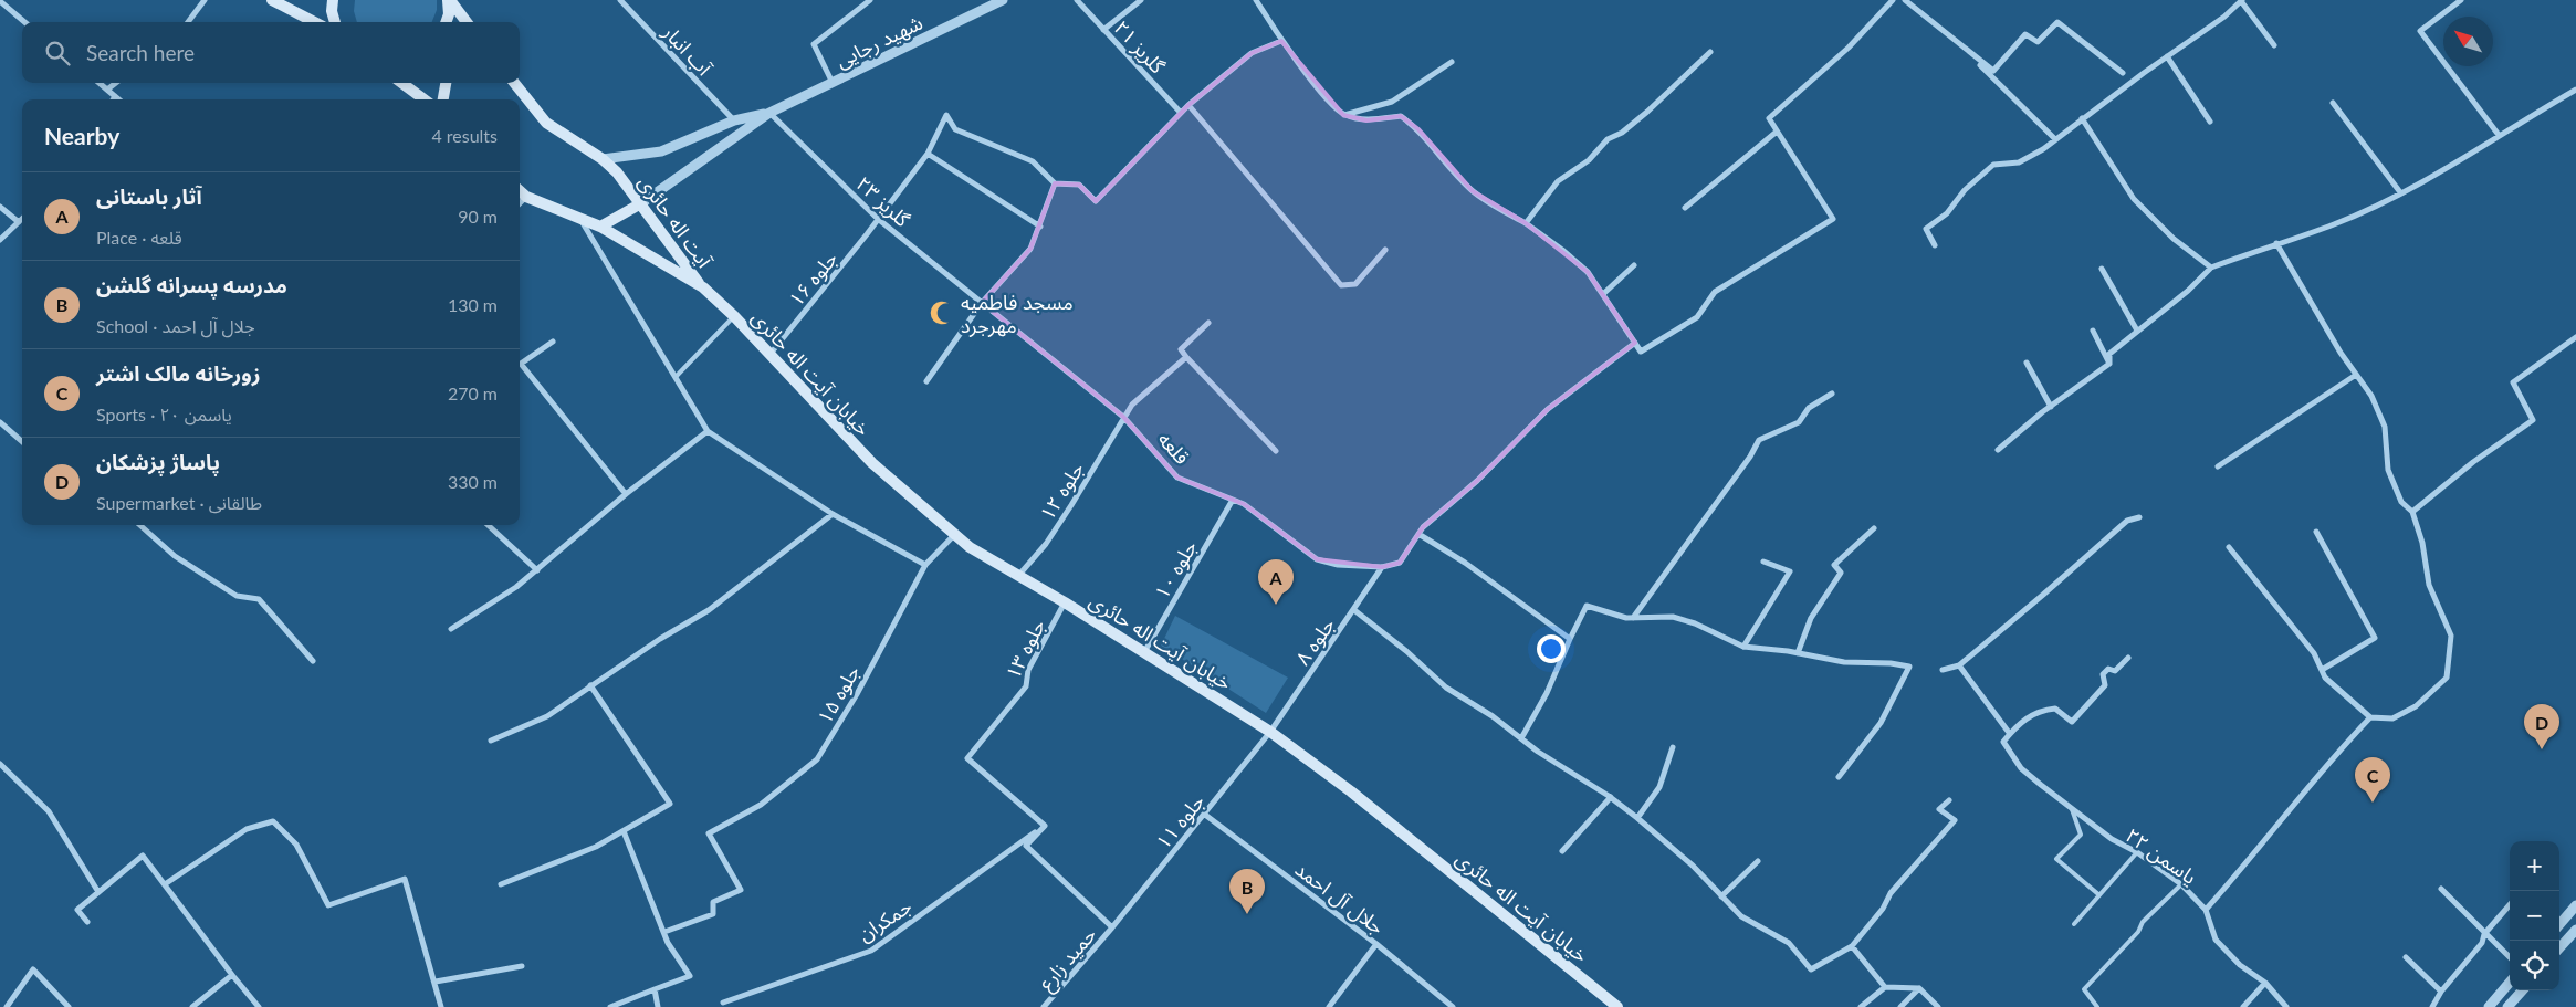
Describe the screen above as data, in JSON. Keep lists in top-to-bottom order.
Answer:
{
  "streets": {
    "main road": ["آیت اله حائری", "خیابان آیت اله حائری"],
    "street": [
      "شهید رجایی",
      "گلریز ۲۱",
      "آب انبار",
      "گلریز ۲۳",
      "جلوه ۱۶",
      "قلعه",
      "جلوه ۱۲",
      "جلوه ۱۰",
      "جلوه ۸",
      "جلوه ۱۳",
      "جلوه ۱۵",
      "جلوه ۱۱",
      "یاسمن ۲۲",
      "جلال آل احمد",
      "جمکران",
      "حمید زارع"
    ]
  },
  "crossings": [
    ["شهید رجایی", "گلریز ۲۳"],
    ["گلریز ۲۳", "جلوه ۱۶"],
    ["گلریز ۲۳", "قلعه"],
    ["آیت اله حائری", "خیابان آیت اله حائری"],
    ["جلوه ۱۶", "خیابان آیت اله حائری"],
    ["خیابان آیت اله حائری", "جلوه ۱۲"],
    ["خیابان آیت اله حائری", "جلوه ۱۰"],
    ["خیابان آیت اله حائری", "جلوه ۸"],
    ["خیابان آیت اله حائری", "جلوه ۱۳"],
    ["خیابان آیت اله حائری", "جلوه ۱۵"],
    ["خیابان آیت اله حائری", "جلوه ۱۱"],
    ["قلعه", "جلوه ۱۲"],
    ["قلعه", "جلوه ۱۰"],
    ["قلعه", "جلوه ۸"],
    ["جلوه ۸", "جلوه ۱۱"],
    ["جلوه ۱۳", "جمکران"],
    ["جلوه ۱۱", "جلال آل احمد"],
    ["جلوه ۱۱", "حمید زارع"]
  ],
  "places": {
    "mosque": ["مسجد فاطمیه مهرجرد"]
  },
  "north": "top left",
  "page": {
    "search": "Search here",
    "heading": ["Nearby", "4 results"],
    "list": [
      {
        "mark": "A",
        "name": "آثار باستانی",
        "note": "Place · قلعه",
        "value": "90 m"
      },
      {
        "mark": "B",
        "name": "مدرسه پسرانه گلشن",
        "note": "School · جلال آل احمد",
        "value": "130 m"
      },
      {
        "mark": "C",
        "name": "زورخانه مالک اشتر",
        "note": "Sports · یاسمن ۲۰",
        "value": "270 m"
      },
      {
        "mark": "D",
        "name": "پاساژ پزشکان",
        "note": "Supermarket · طالقانی",
        "value": "330 m"
      }
    ],
    "pins": [
      "A",
      "D",
      "C",
      "B"
    ],
    "map_buttons": ["+", "−"]
  }
}
